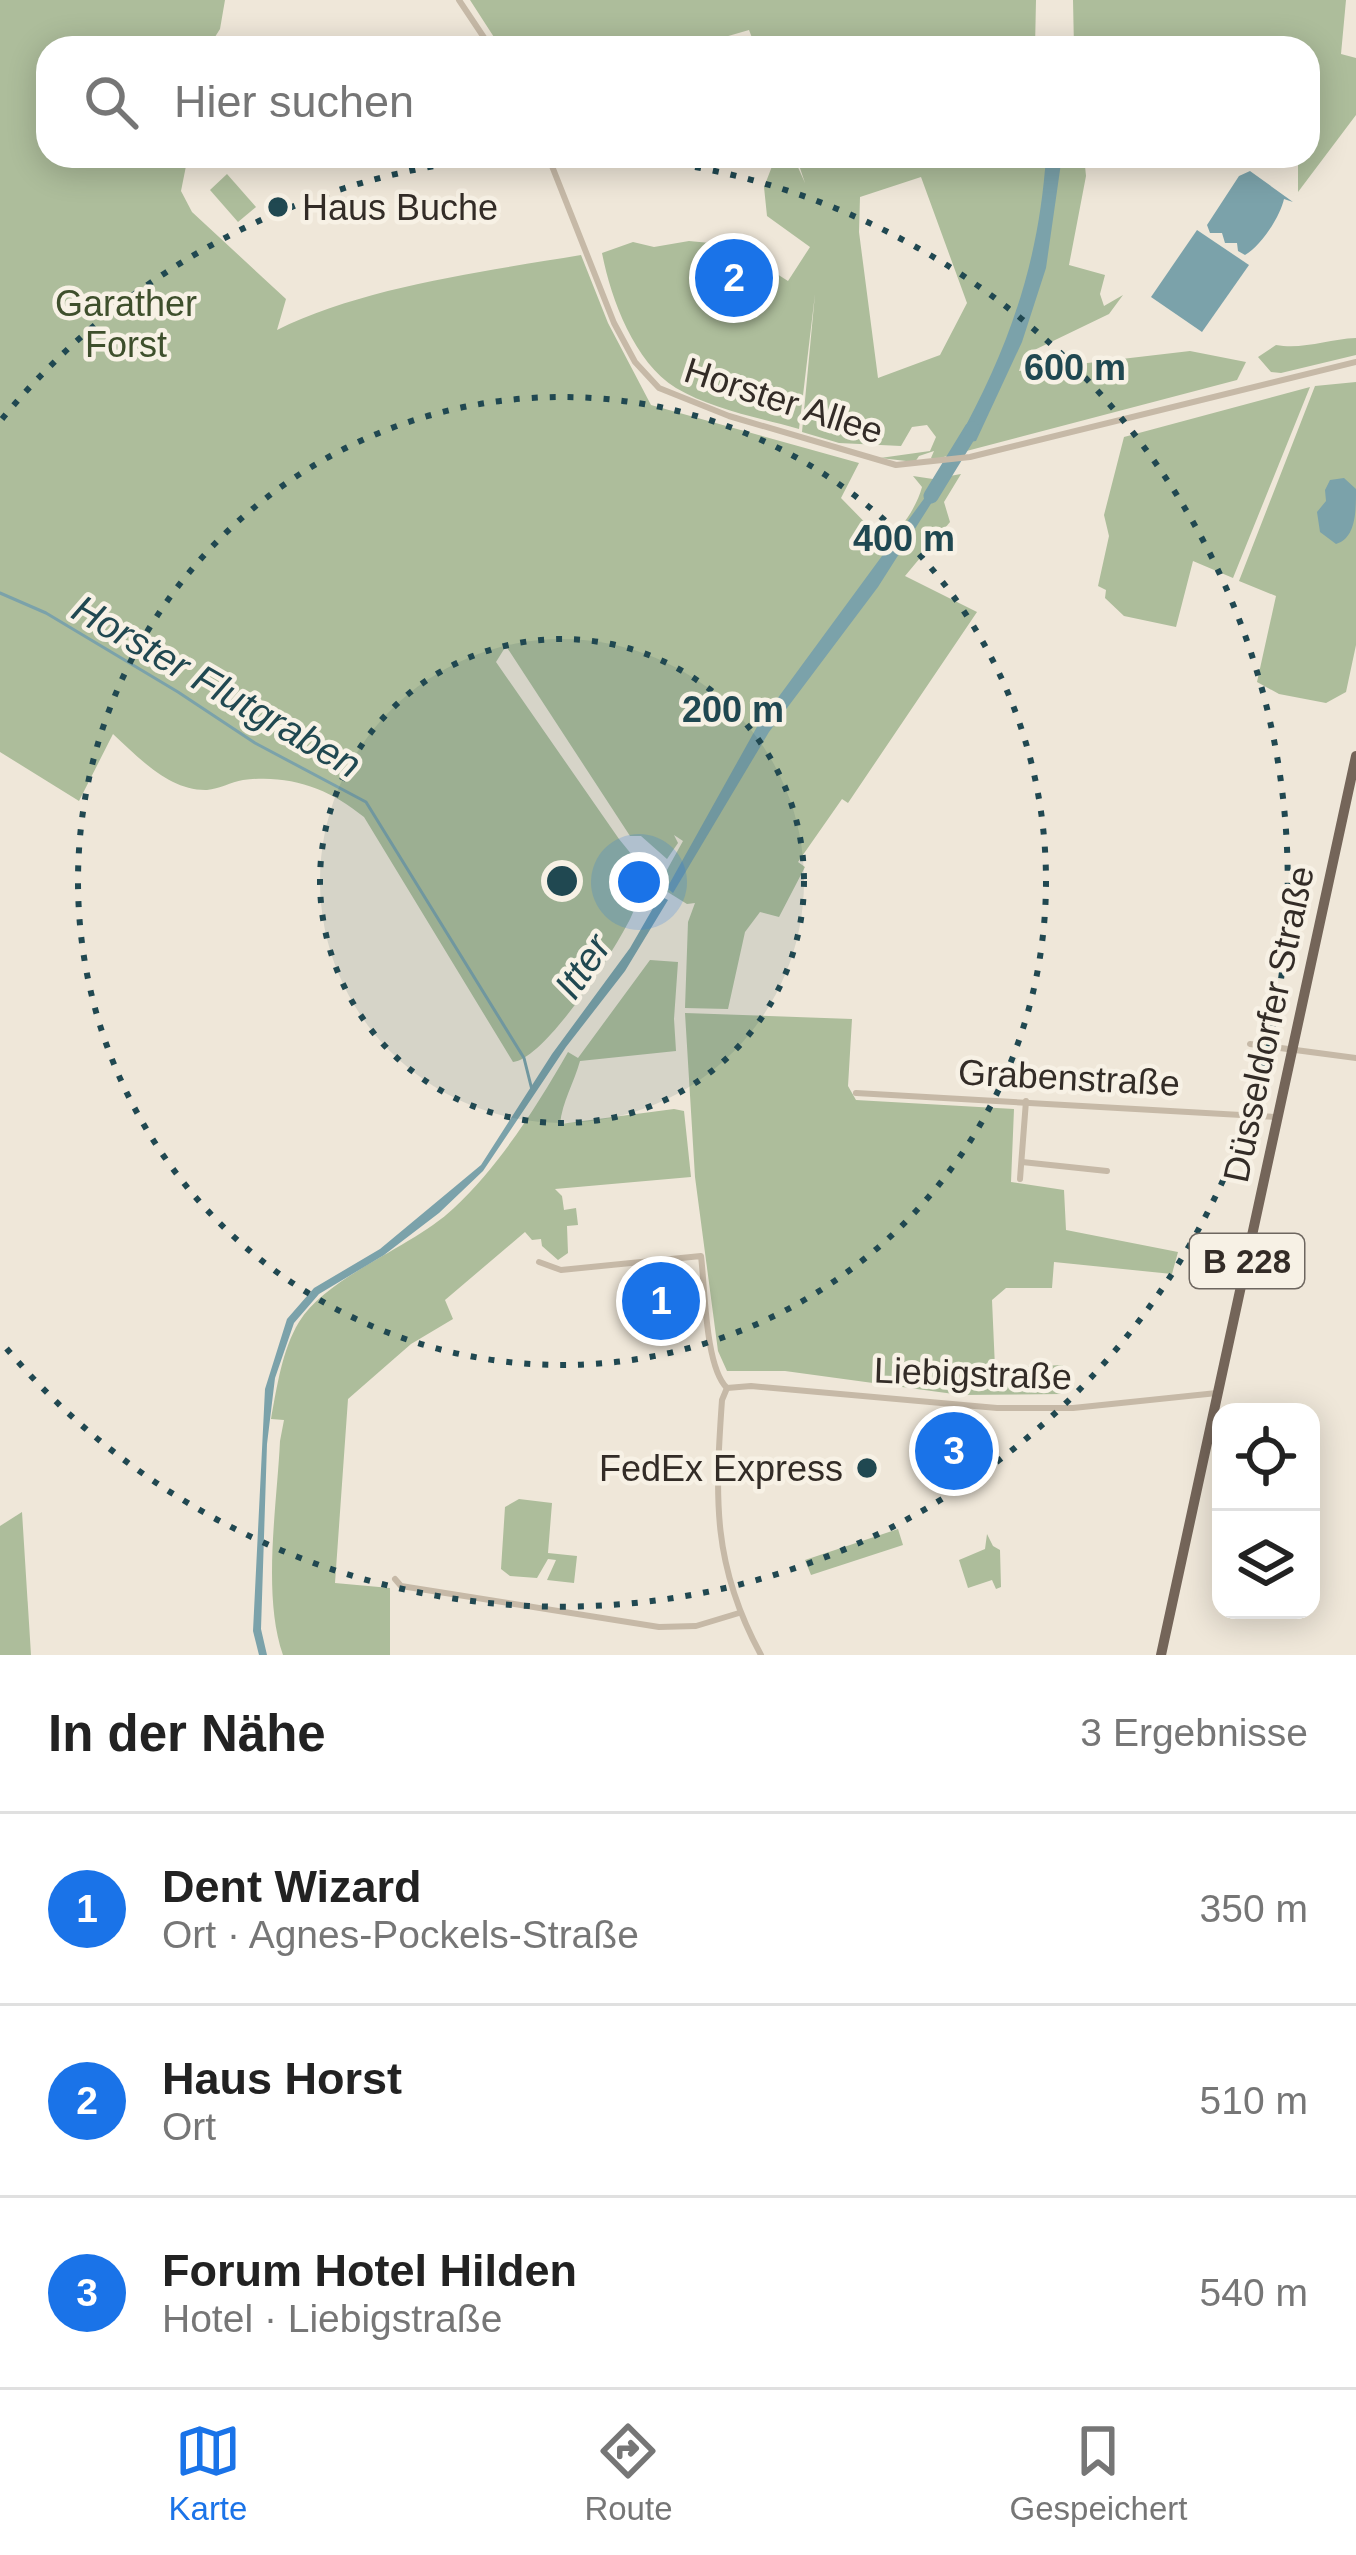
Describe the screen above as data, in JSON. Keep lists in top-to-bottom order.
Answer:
{
  "streets": {
    "main road": ["Düsseldorfer Straße", "B 228"],
    "street": ["Horster Allee", "Grabenstraße", "Liebigstraße"]
  },
  "crossings": [
    ["Düsseldorfer Straße", "Grabenstraße"],
    ["Düsseldorfer Straße", "Liebigstraße"]
  ],
  "water": ["Horster Flutgraben", "Itter"],
  "parks": ["Garather Forst"],
  "places": ["Haus Buche", "FedEx Express"],
  "page": {
    "search": "Hier suchen",
    "pins": ["2", "1", "3"],
    "heading": ["In der Nähe", "3 Ergebnisse"],
    "list": [
      {
        "mark": "1",
        "name": "Dent Wizard",
        "note": "Ort · Agnes-Pockels-Straße",
        "value": "350 m"
      },
      {
        "mark": "2",
        "name": "Haus Horst",
        "note": "Ort",
        "value": "510 m"
      },
      {
        "mark": "3",
        "name": "Forum Hotel Hilden",
        "note": "Hotel · Liebigstraße",
        "value": "540 m"
      }
    ],
    "nav": ["Karte", "Route", "Gespeichert"]
  },
  "rings": ["600 m", "400 m", "200 m"]
}
